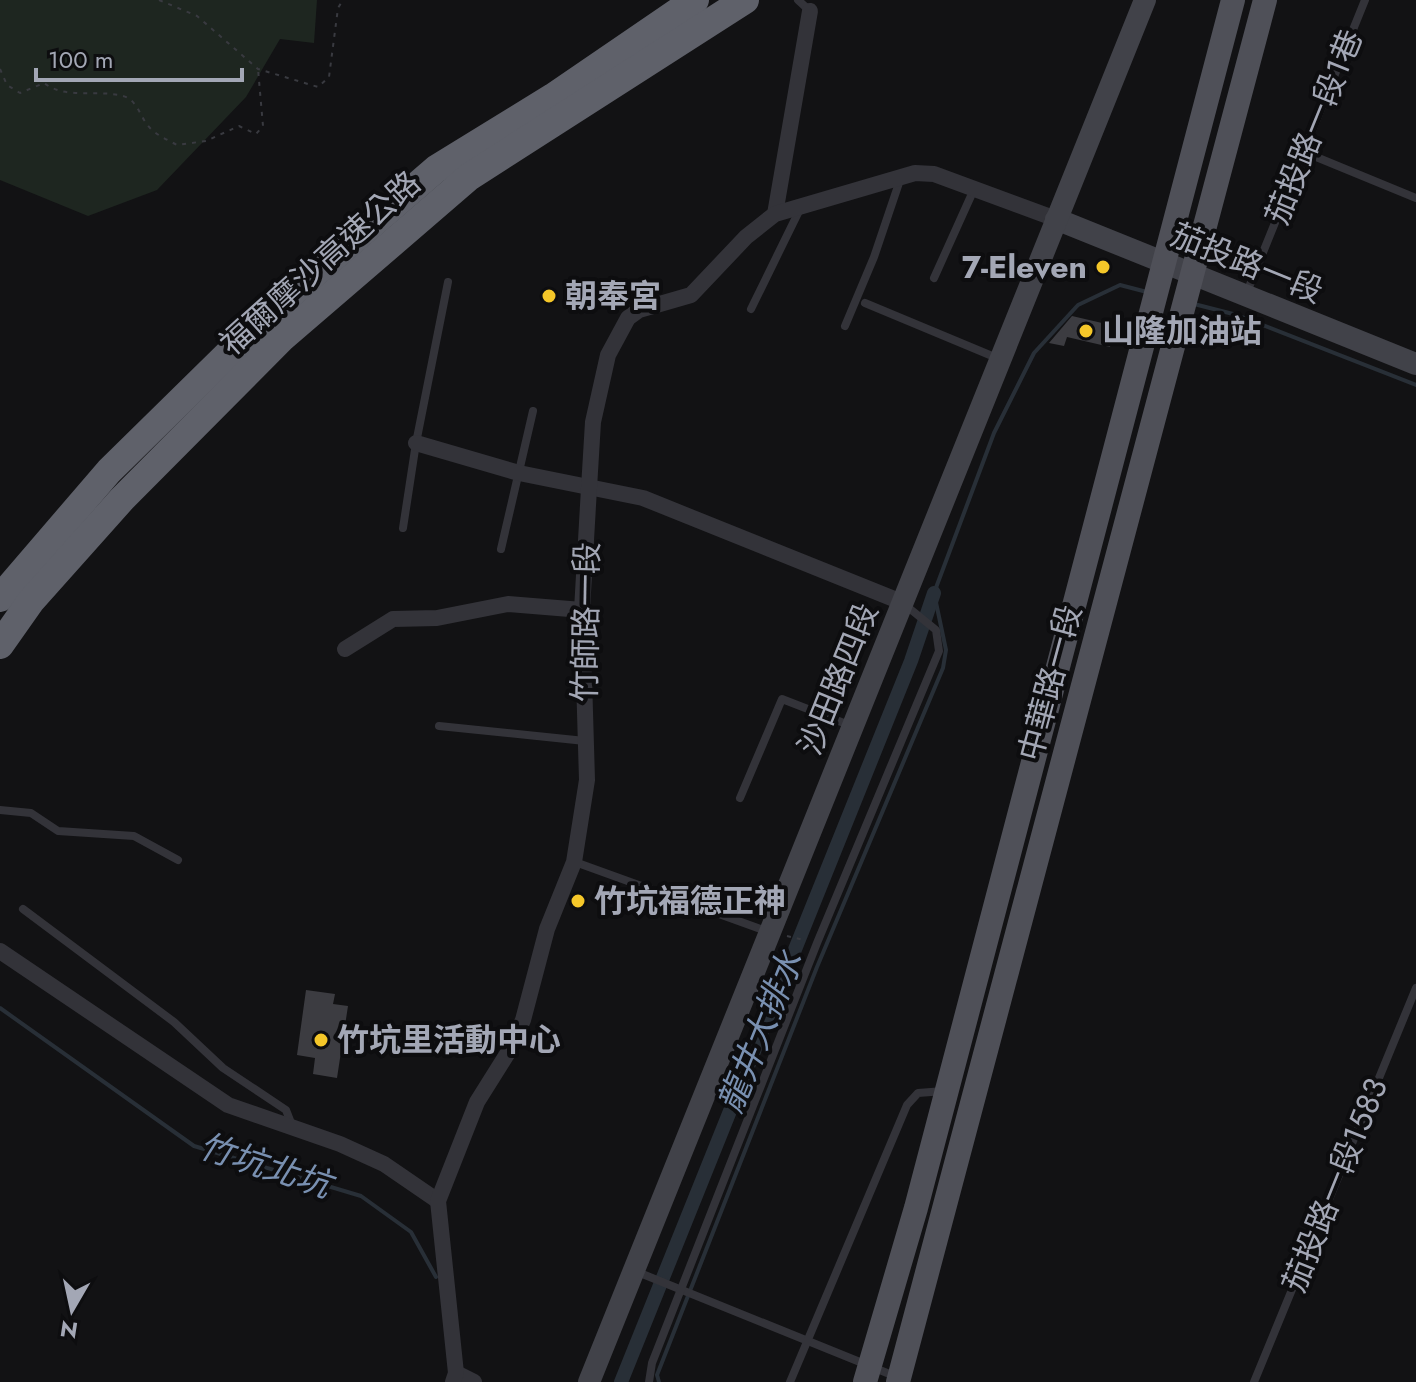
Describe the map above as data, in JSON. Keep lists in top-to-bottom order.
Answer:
{
  "streets": {
    "highway": ["福爾摩沙高速公路"],
    "main road": ["中華路一段"],
    "street": ["茄投路一段", "竹師路一段", "沙田路四段"],
    "lane": ["茄投路一段1巷", "茄投路一段1583"]
  },
  "crossings": [
    ["茄投路一段1巷", "茄投路一段"],
    ["茄投路一段", "竹師路一段"],
    ["茄投路一段", "沙田路四段"],
    ["茄投路一段", "中華路一段"],
    ["竹師路一段", "沙田路四段"]
  ],
  "water": ["龍井大排水", "竹坑北坑"],
  "places": [
    "7-Eleven",
    "朝奉宮",
    "山隆加油站",
    "竹坑福德正神",
    "竹坑里活動中心"
  ],
  "scale_bar": "100 m",
  "north": "bottom"
}
